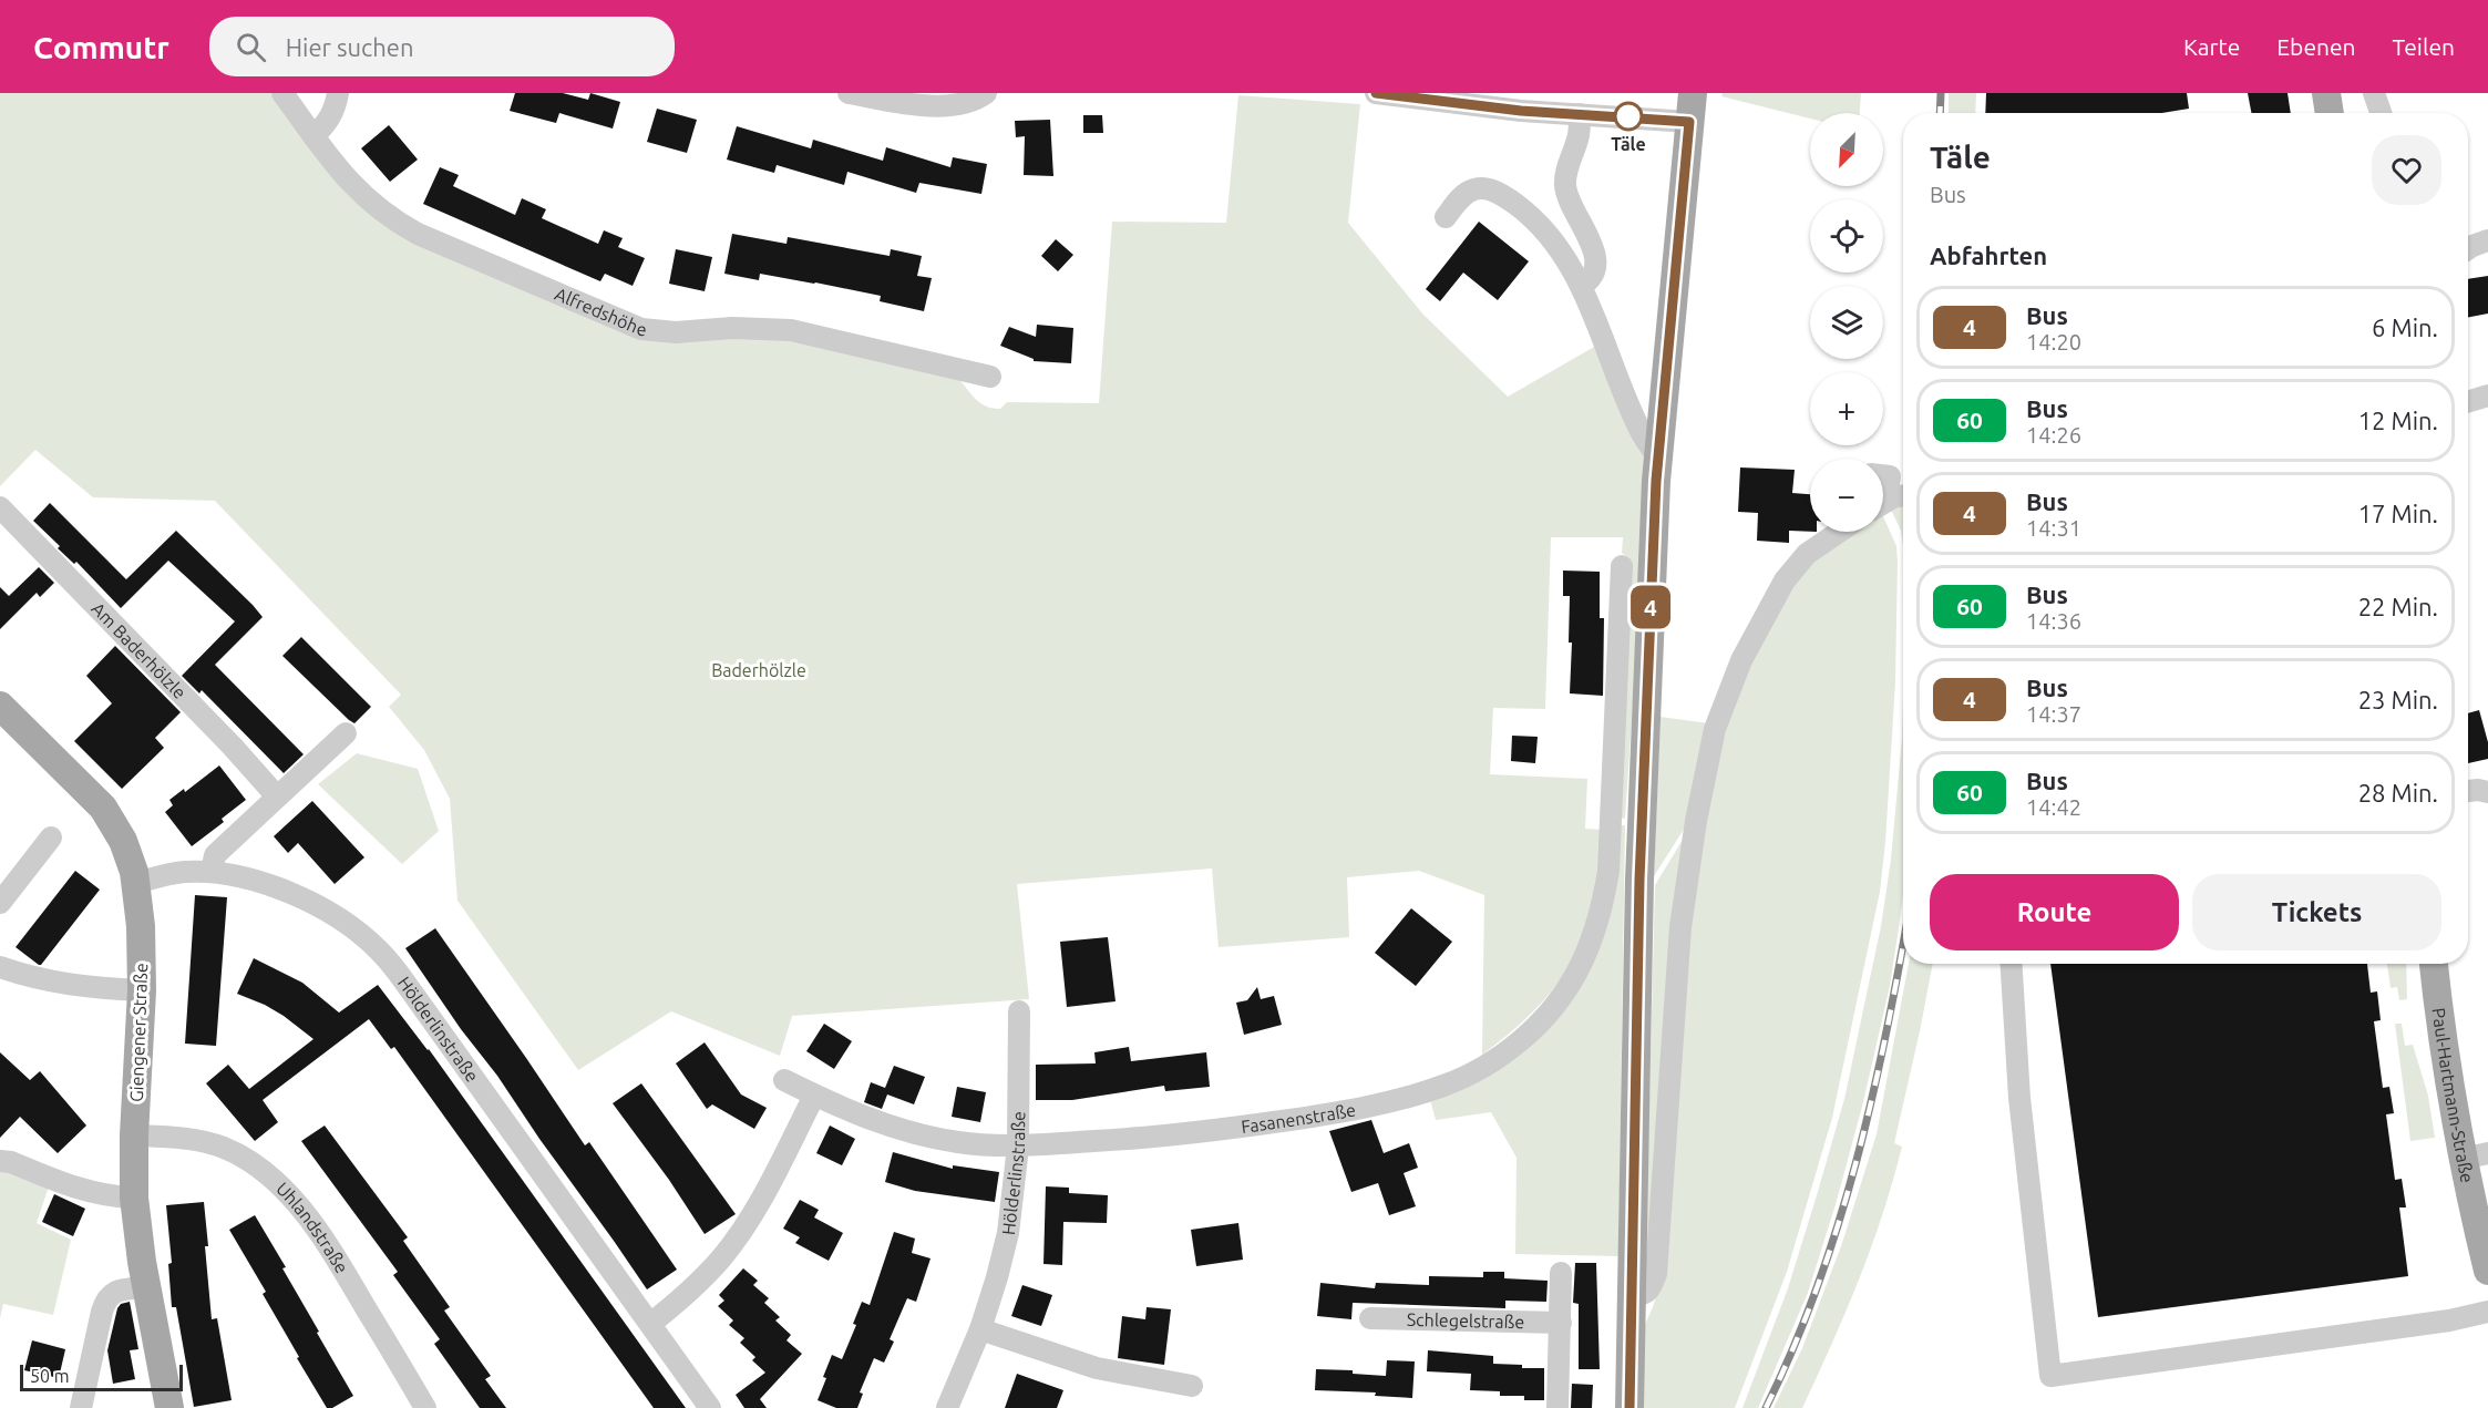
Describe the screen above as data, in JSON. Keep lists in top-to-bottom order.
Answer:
{
  "streets": {
    "main road": ["Giengener Straße", "Paul-Hartmann-Straße"],
    "street": [
      "Alfredshöhe",
      "Am Baderhölzle",
      "Hölderlinstraße",
      "Fasanenstraße",
      "Uhlandstraße",
      "Schlegelstraße"
    ]
  },
  "crossings": [
    ["Hölderlinstraße", "Giengener Straße"],
    ["Hölderlinstraße", "Fasanenstraße"],
    ["Giengener Straße", "Uhlandstraße"]
  ],
  "parks": ["Baderhölzle"],
  "places": ["Täle"],
  "lines": ["bus line 4"],
  "scale_bar": "50 m",
  "north": "bottom left",
  "page": {
    "header": "Commutr",
    "search": "Hier suchen",
    "nav": ["Karte", "Ebenen", "Teilen"],
    "on_map": "4",
    "map_buttons": ["+", "−"],
    "heading": [
      ["Täle", "Bus"],
      "Abfahrten"
    ],
    "list": [
      {
        "mark": "4",
        "name": "Bus",
        "note": "14:20",
        "value": "6 Min."
      },
      {
        "mark": "60",
        "name": "Bus",
        "note": "14:26",
        "value": "12 Min."
      },
      {
        "mark": "4",
        "name": "Bus",
        "note": "14:31",
        "value": "17 Min."
      },
      {
        "mark": "60",
        "name": "Bus",
        "note": "14:36",
        "value": "22 Min."
      },
      {
        "mark": "4",
        "name": "Bus",
        "note": "14:37",
        "value": "23 Min."
      },
      {
        "mark": "60",
        "name": "Bus",
        "note": "14:42",
        "value": "28 Min."
      }
    ],
    "buttons": ["Route", "Tickets"],
    "scale": "50 m"
  }
}
